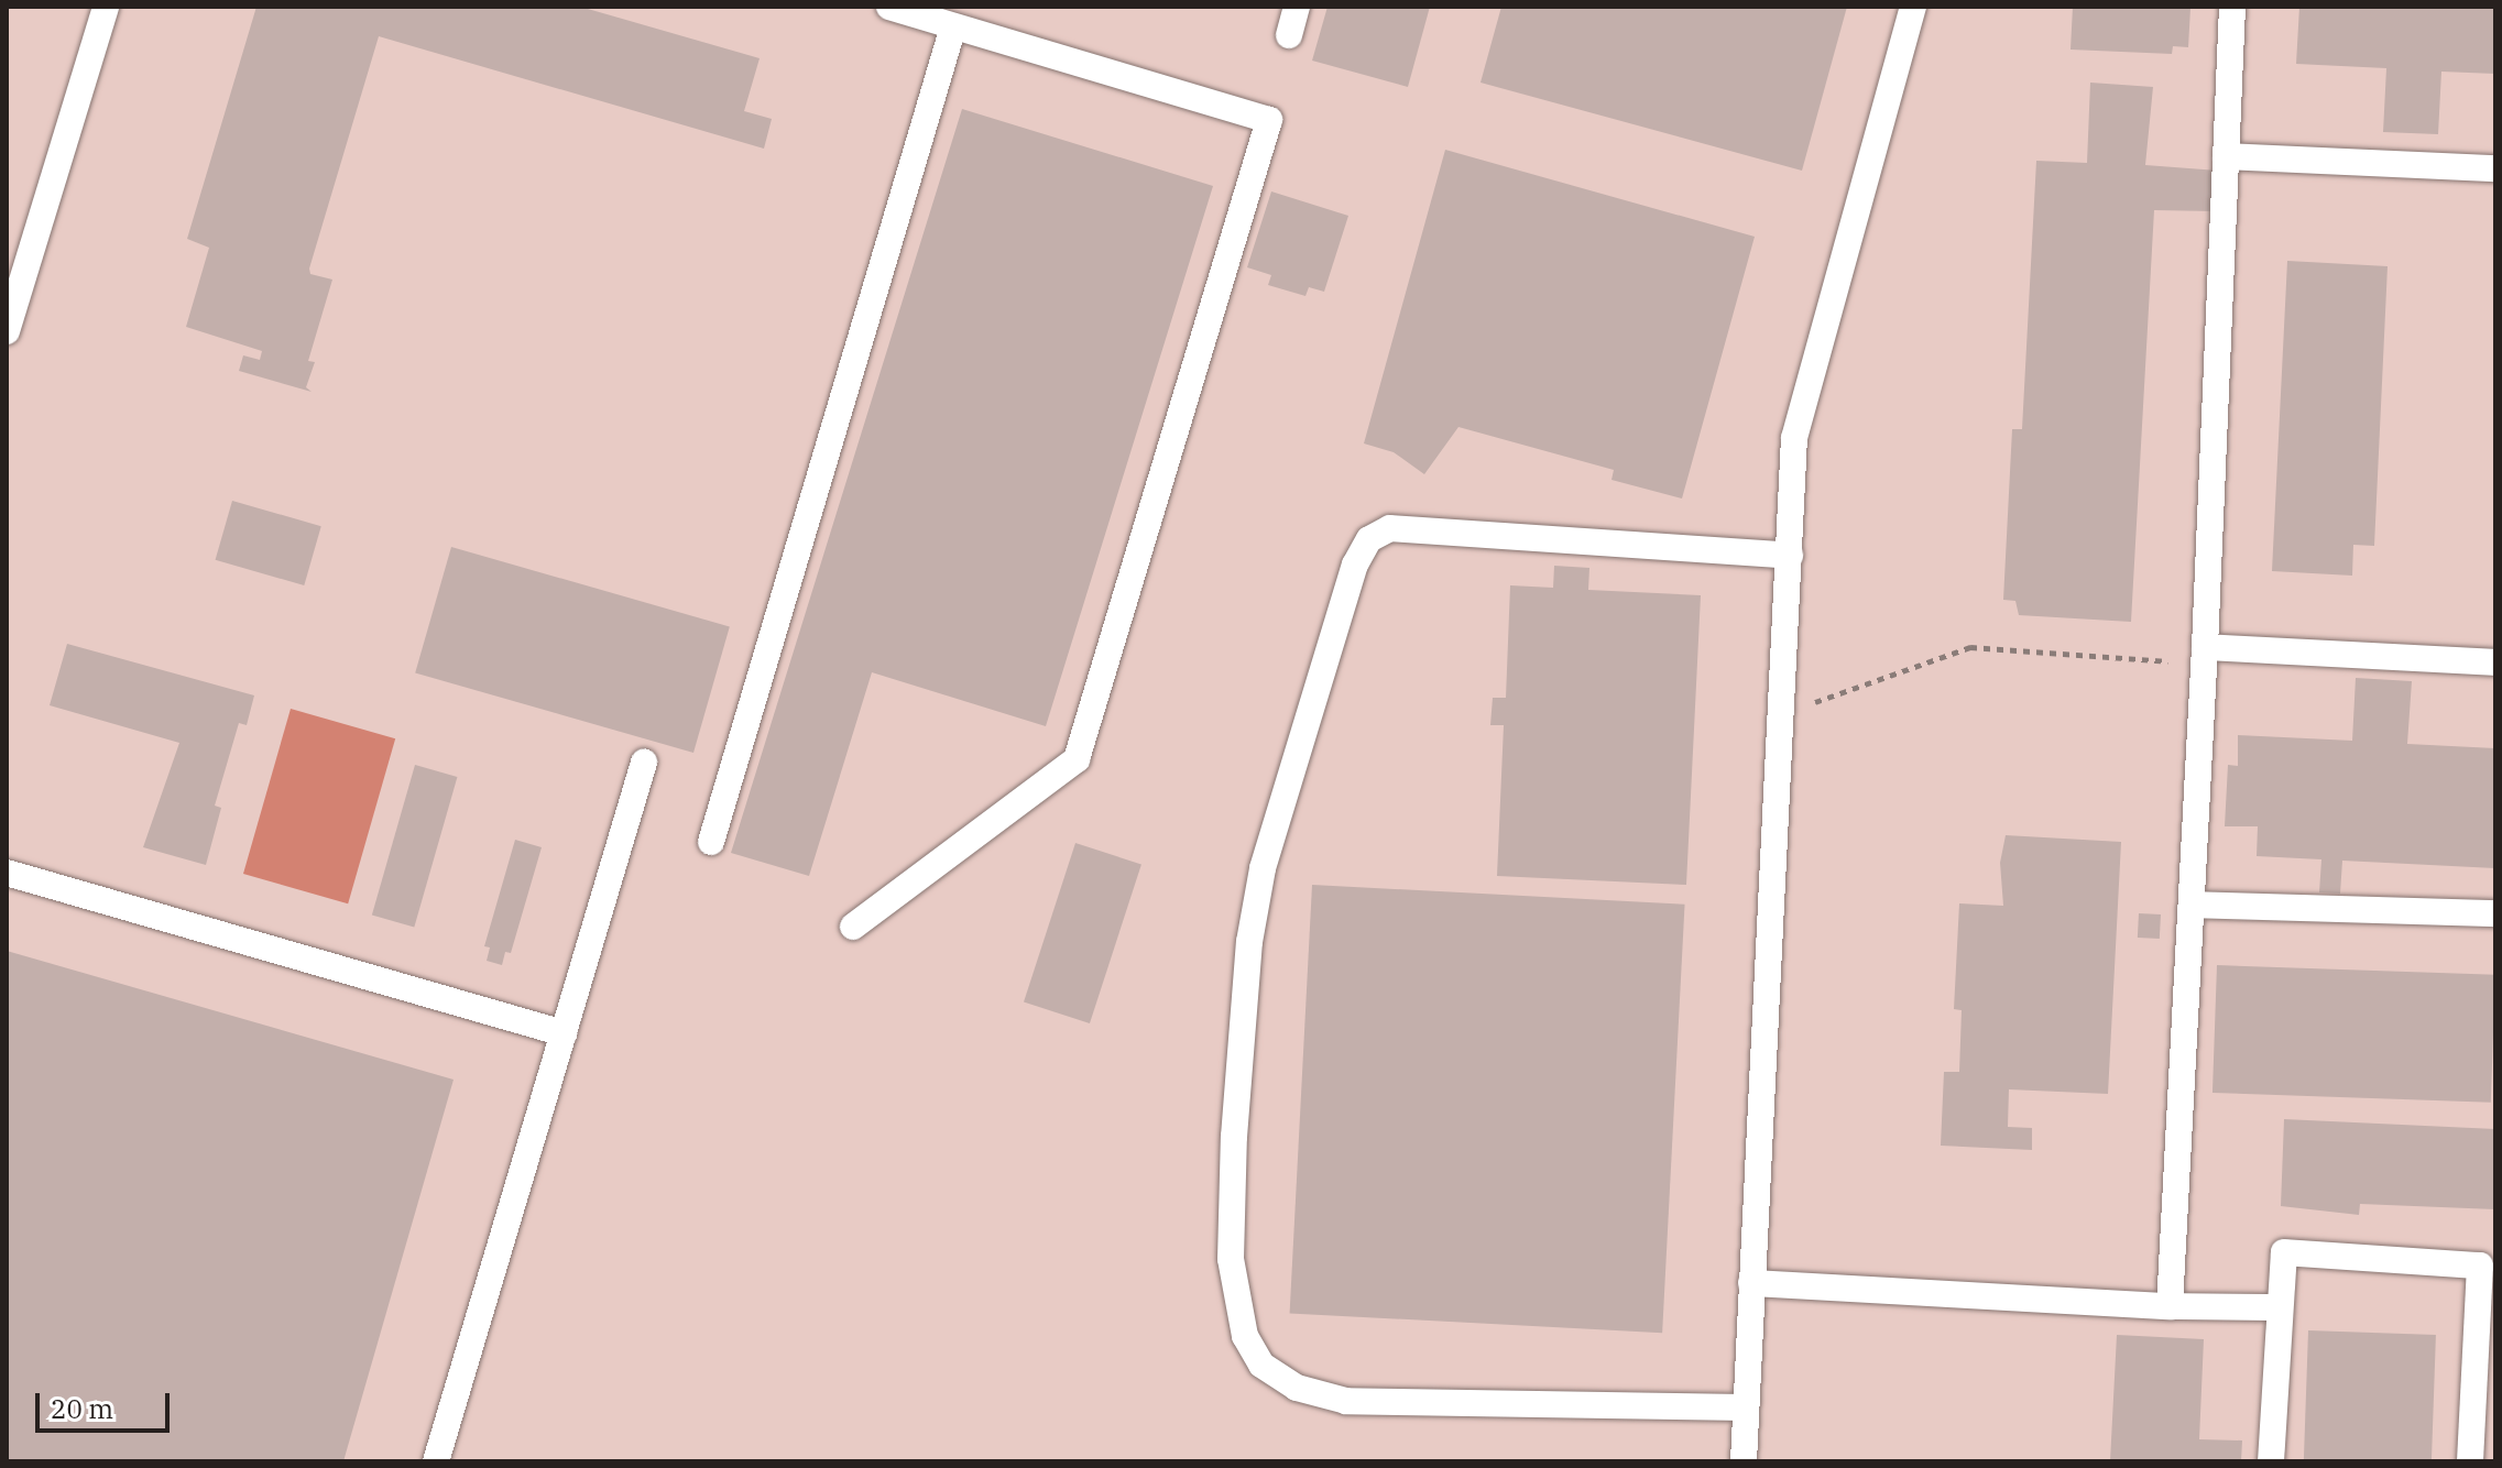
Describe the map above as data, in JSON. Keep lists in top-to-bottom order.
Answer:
{
  "scale_bar": "20 m"
}
